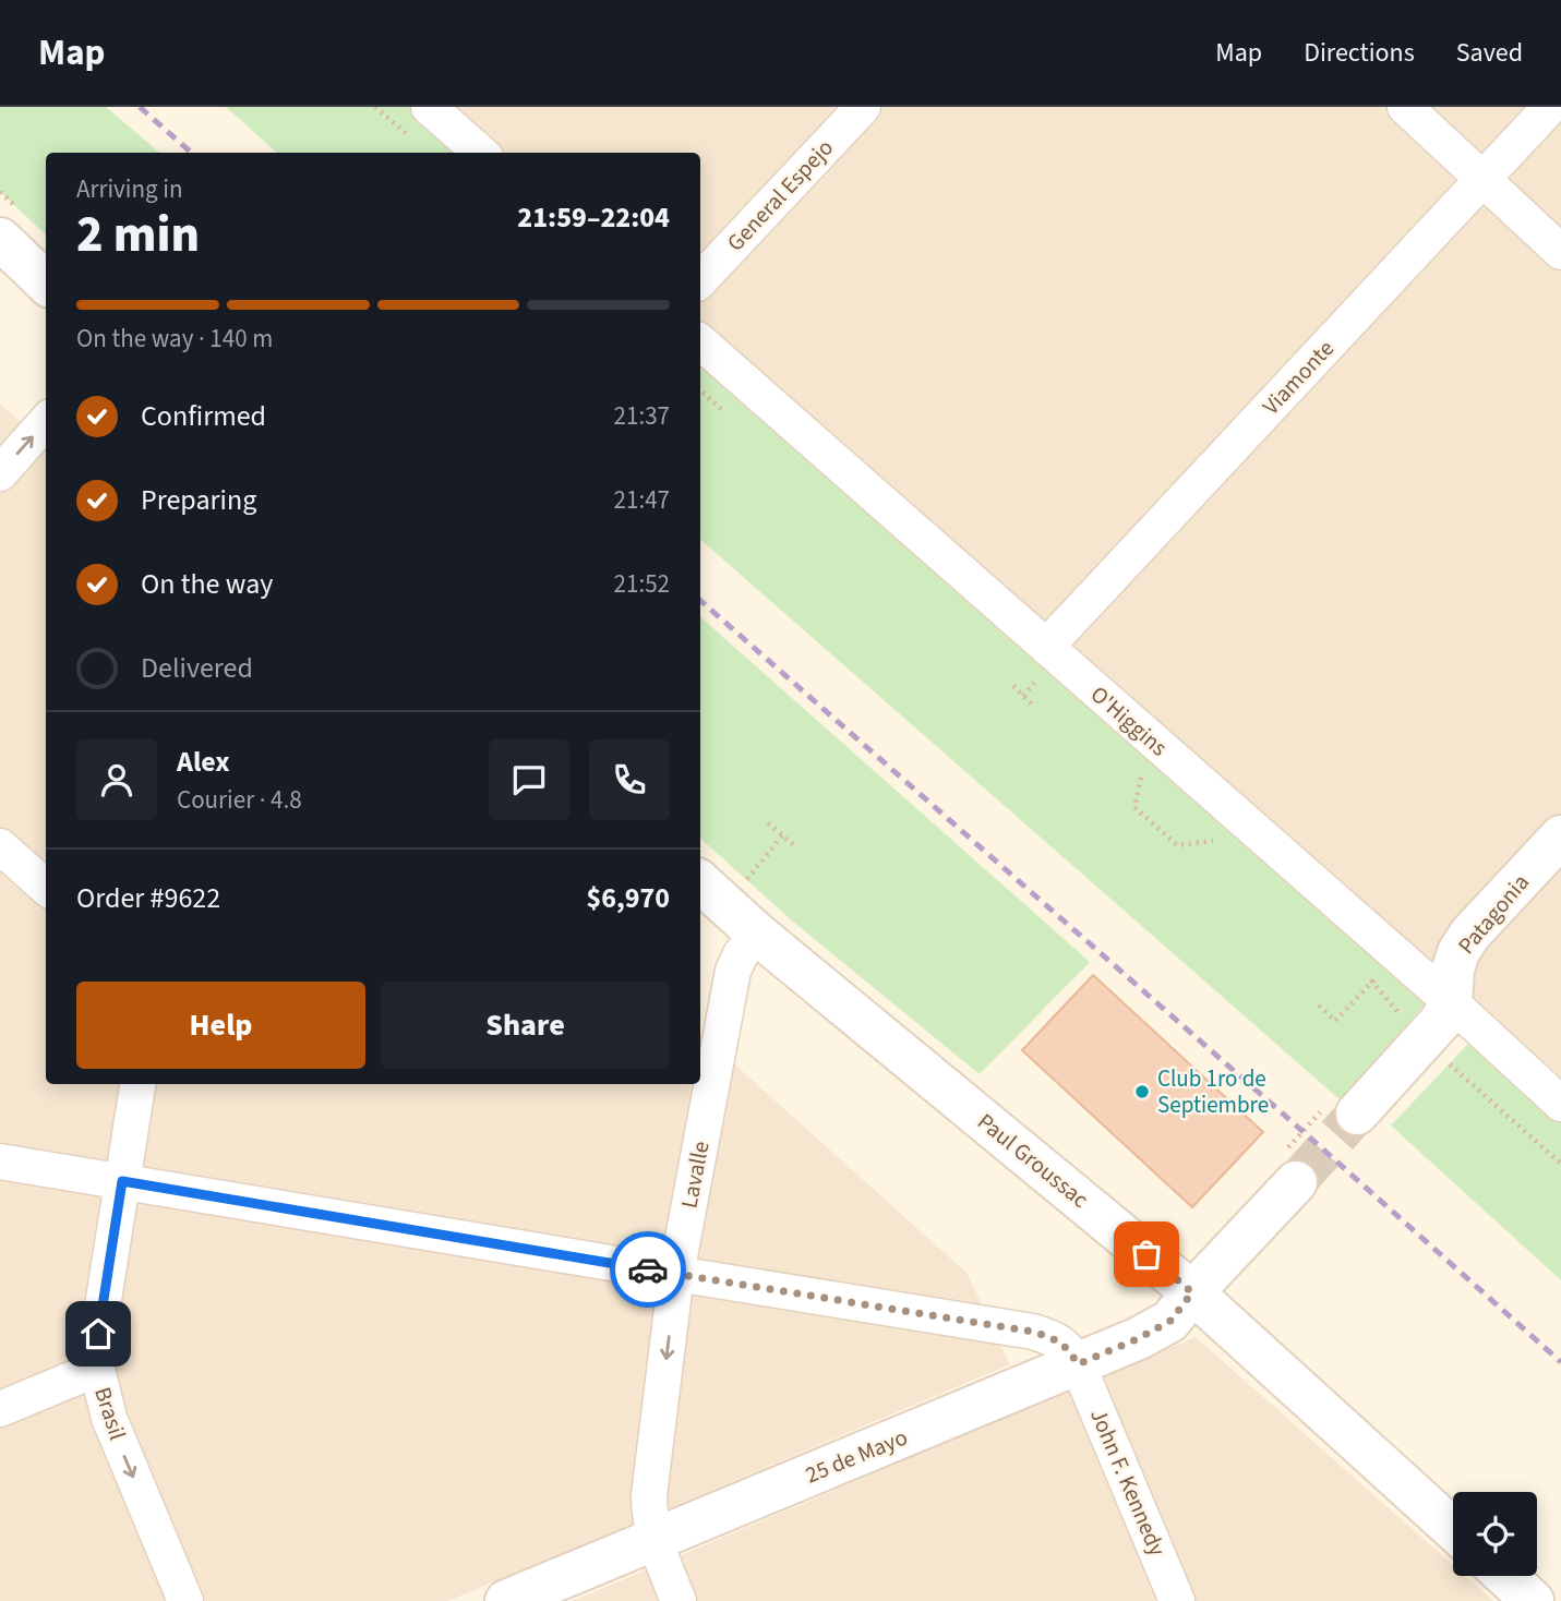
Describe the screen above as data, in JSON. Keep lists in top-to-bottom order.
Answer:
{
  "streets": {
    "street": [
      "General Espejo",
      "Viamonte",
      "O'Higgins",
      "Patagonia",
      "Paul Groussac",
      "Lavalle",
      "Brasil",
      "25 de Mayo",
      "John F. Kennedy"
    ]
  },
  "crossings": [
    ["Viamonte", "O'Higgins"],
    ["O'Higgins", "Patagonia"],
    ["Paul Groussac", "Lavalle"],
    ["Paul Groussac", "25 de Mayo"],
    ["Lavalle", "25 de Mayo"],
    ["25 de Mayo", "John F. Kennedy"]
  ],
  "one_way": ["Lavalle", "Brasil"],
  "places": ["Club 1ro de Septiembre"],
  "page": {
    "header": "Map",
    "nav": ["Map", "Directions", "Saved"],
    "heading": ["2 min", "Arriving in", "21:59–22:04"],
    "panel": [
      "Alex",
      "Courier · 4.8",
      "Order #9622",
      "$6,970"
    ],
    "bar": "On the way · 140 m",
    "list": [
      ["Confirmed", "21:37"],
      ["Preparing", "21:47"],
      ["On the way", "21:52"],
      "Delivered"
    ],
    "buttons": ["Help", "Share"]
  }
}
